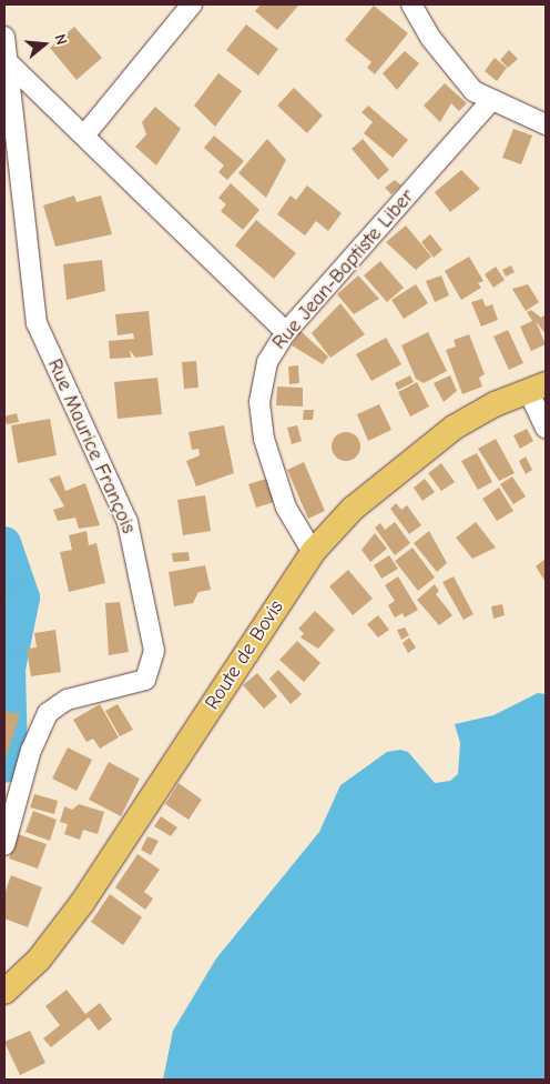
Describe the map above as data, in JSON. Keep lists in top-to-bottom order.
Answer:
{
  "streets": {
    "main road": ["Route de Bovis"],
    "street": ["Rue Jean-Baptiste Liber", "Rue Maurice François"]
  },
  "crossings": [
    ["Rue Jean-Baptiste Liber", "Route de Bovis"]
  ],
  "north": "right"
}
